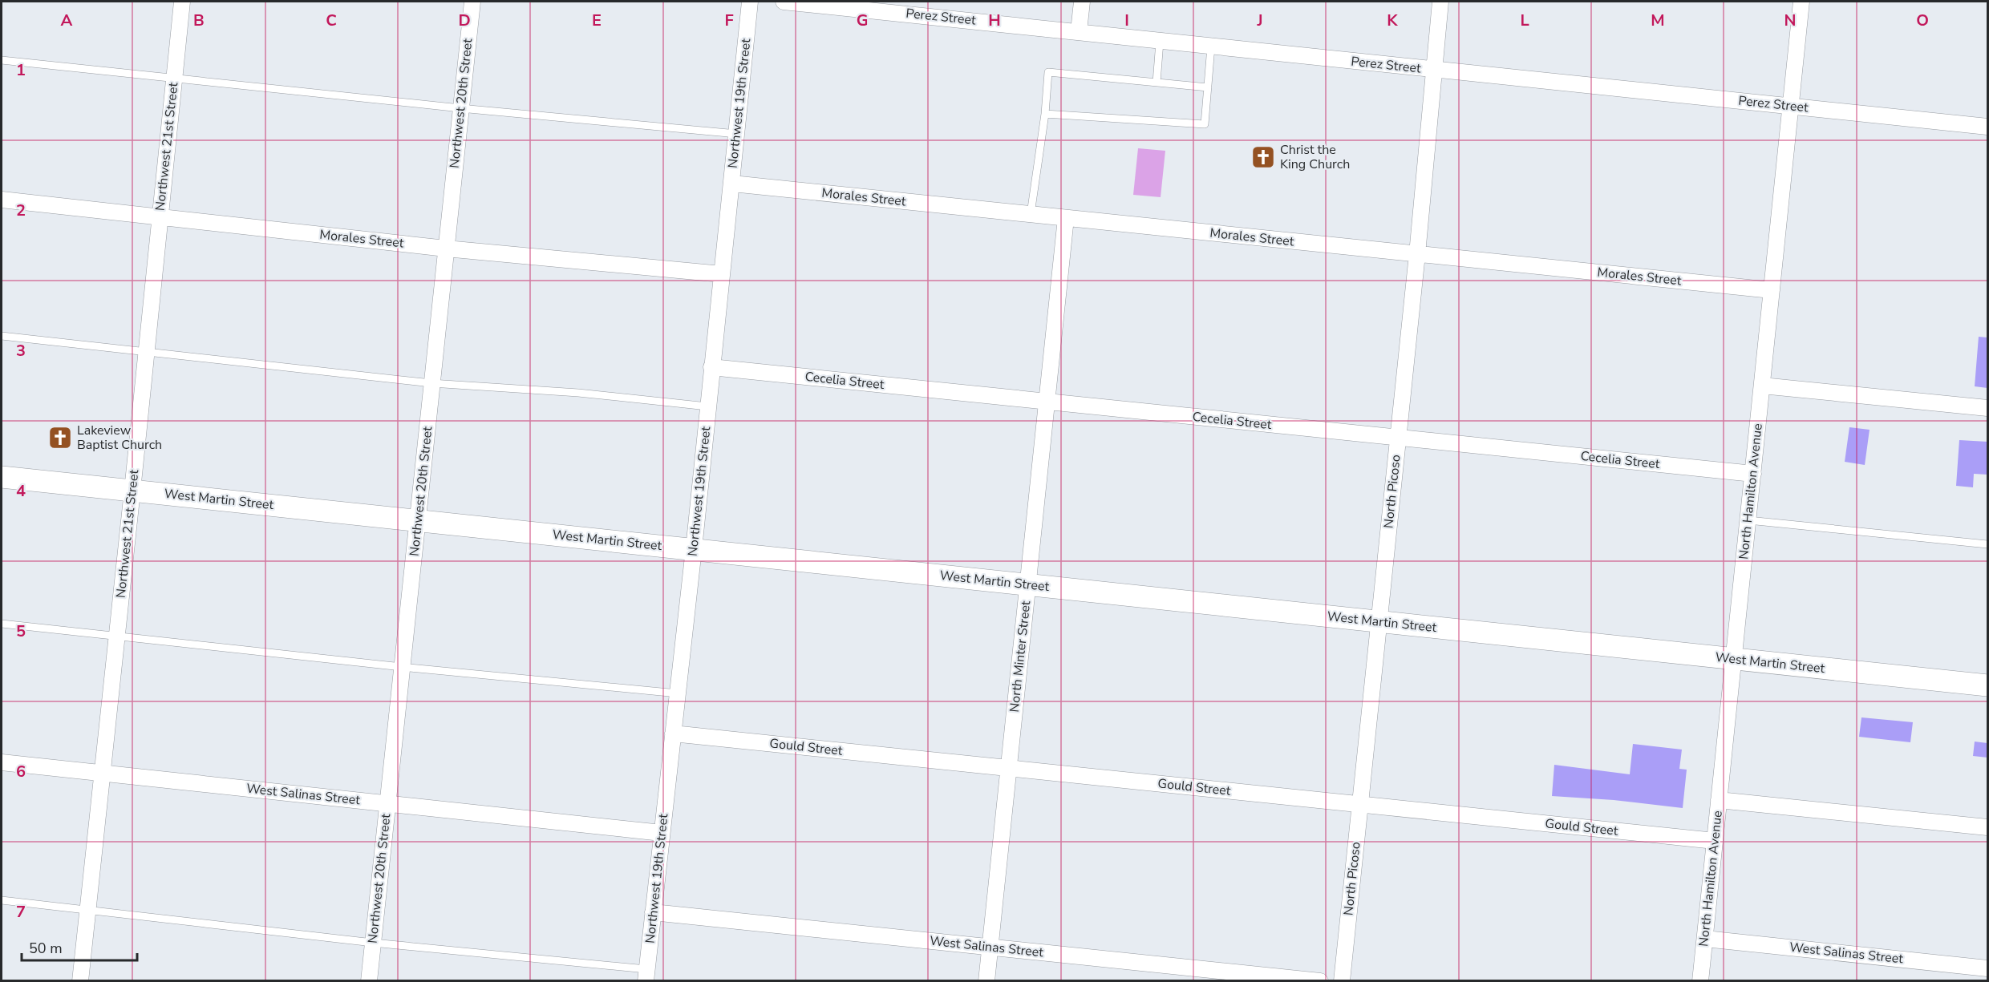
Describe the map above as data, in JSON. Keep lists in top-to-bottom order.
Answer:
{
  "streets": {
    "main road": ["West Martin Street"],
    "street": [
      "Perez Street",
      "Northwest 20th Street",
      "Northwest 19th Street",
      "Northwest 21st Street",
      "Morales Street",
      "Cecelia Street",
      "North Picoso",
      "North Hamilton Avenue",
      "North Minter Street",
      "Gould Street",
      "West Salinas Street"
    ]
  },
  "crossings": [
    ["Perez Street", "North Picoso"],
    ["Perez Street", "North Hamilton Avenue"],
    ["Northwest 20th Street", "Morales Street"],
    ["Northwest 20th Street", "West Martin Street"],
    ["Northwest 20th Street", "West Salinas Street"],
    ["Northwest 19th Street", "Morales Street"],
    ["Northwest 19th Street", "Cecelia Street"],
    ["Northwest 19th Street", "West Martin Street"],
    ["Northwest 19th Street", "Gould Street"],
    ["Northwest 19th Street", "West Salinas Street"],
    ["Northwest 21st Street", "Morales Street"],
    ["Northwest 21st Street", "West Martin Street"],
    ["Northwest 21st Street", "West Salinas Street"],
    ["Morales Street", "North Picoso"],
    ["Morales Street", "North Hamilton Avenue"],
    ["Morales Street", "North Minter Street"],
    ["Cecelia Street", "North Picoso"],
    ["Cecelia Street", "North Hamilton Avenue"],
    ["Cecelia Street", "North Minter Street"],
    ["North Picoso", "West Martin Street"],
    ["North Picoso", "Gould Street"],
    ["North Hamilton Avenue", "West Martin Street"],
    ["North Hamilton Avenue", "Gould Street"],
    ["North Hamilton Avenue", "West Salinas Street"],
    ["West Martin Street", "North Minter Street"],
    ["North Minter Street", "Gould Street"],
    ["North Minter Street", "West Salinas Street"]
  ],
  "places": {
    "church": ["Christ the King Church", "Lakeview Baptist Church"]
  },
  "scale_bar": "50 m",
  "grid": {
    "columns": [
      "A",
      "B",
      "C",
      "D",
      "E",
      "F",
      "G",
      "H",
      "I",
      "J",
      "K",
      "L",
      "M",
      "N",
      "O"
    ],
    "rows": [
      "1",
      "2",
      "3",
      "4",
      "5",
      "6",
      "7"
    ]
  }
}
